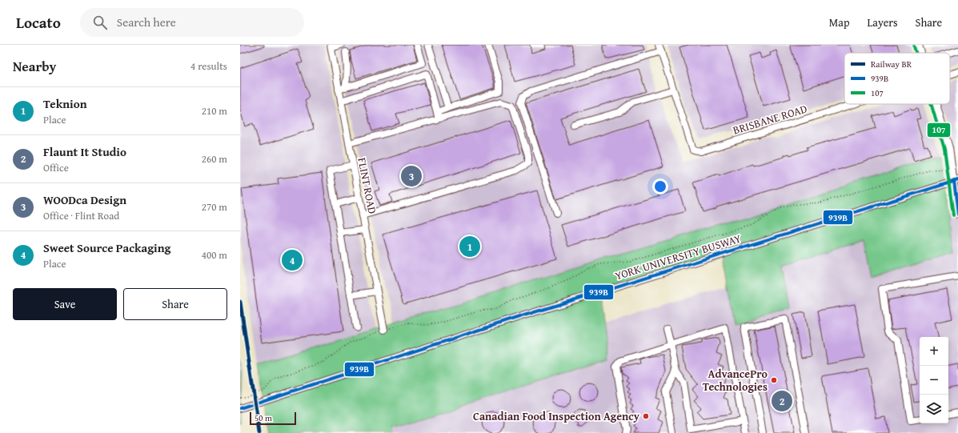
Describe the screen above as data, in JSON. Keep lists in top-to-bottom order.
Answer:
{
  "streets": {
    "street": ["BRISBANE ROAD", "FLINT ROAD", "YORK UNIVERSITY BUSWAY"]
  },
  "places": ["AdvancePro Technologies", "Canadian Food Inspection Agency"],
  "lines": ["transit line 107", "transit line 939B", "rail line BR"],
  "legend": ["Railway BR", "939B", "107"],
  "scale_bar": "50 m",
  "page": {
    "header": "Locato",
    "search": "Search here",
    "nav": ["Map", "Layers", "Share"],
    "heading": ["Nearby", "4 results"],
    "list": [
      {
        "mark": "1",
        "name": "Teknion",
        "note": "Place",
        "value": "210 m"
      },
      {
        "mark": "2",
        "name": "Flaunt It Studio",
        "note": "Office",
        "value": "260 m"
      },
      {
        "mark": "3",
        "name": "WOODca Design",
        "note": "Office · Flint Road",
        "value": "270 m"
      },
      {
        "mark": "4",
        "name": "Sweet Source Packaging",
        "note": "Place",
        "value": "400 m"
      }
    ],
    "pins": [
      "3",
      "1",
      "4",
      "2"
    ],
    "buttons": ["Save", "Share"],
    "map_buttons": ["+", "−"],
    "scale": "50 m"
  }
}
